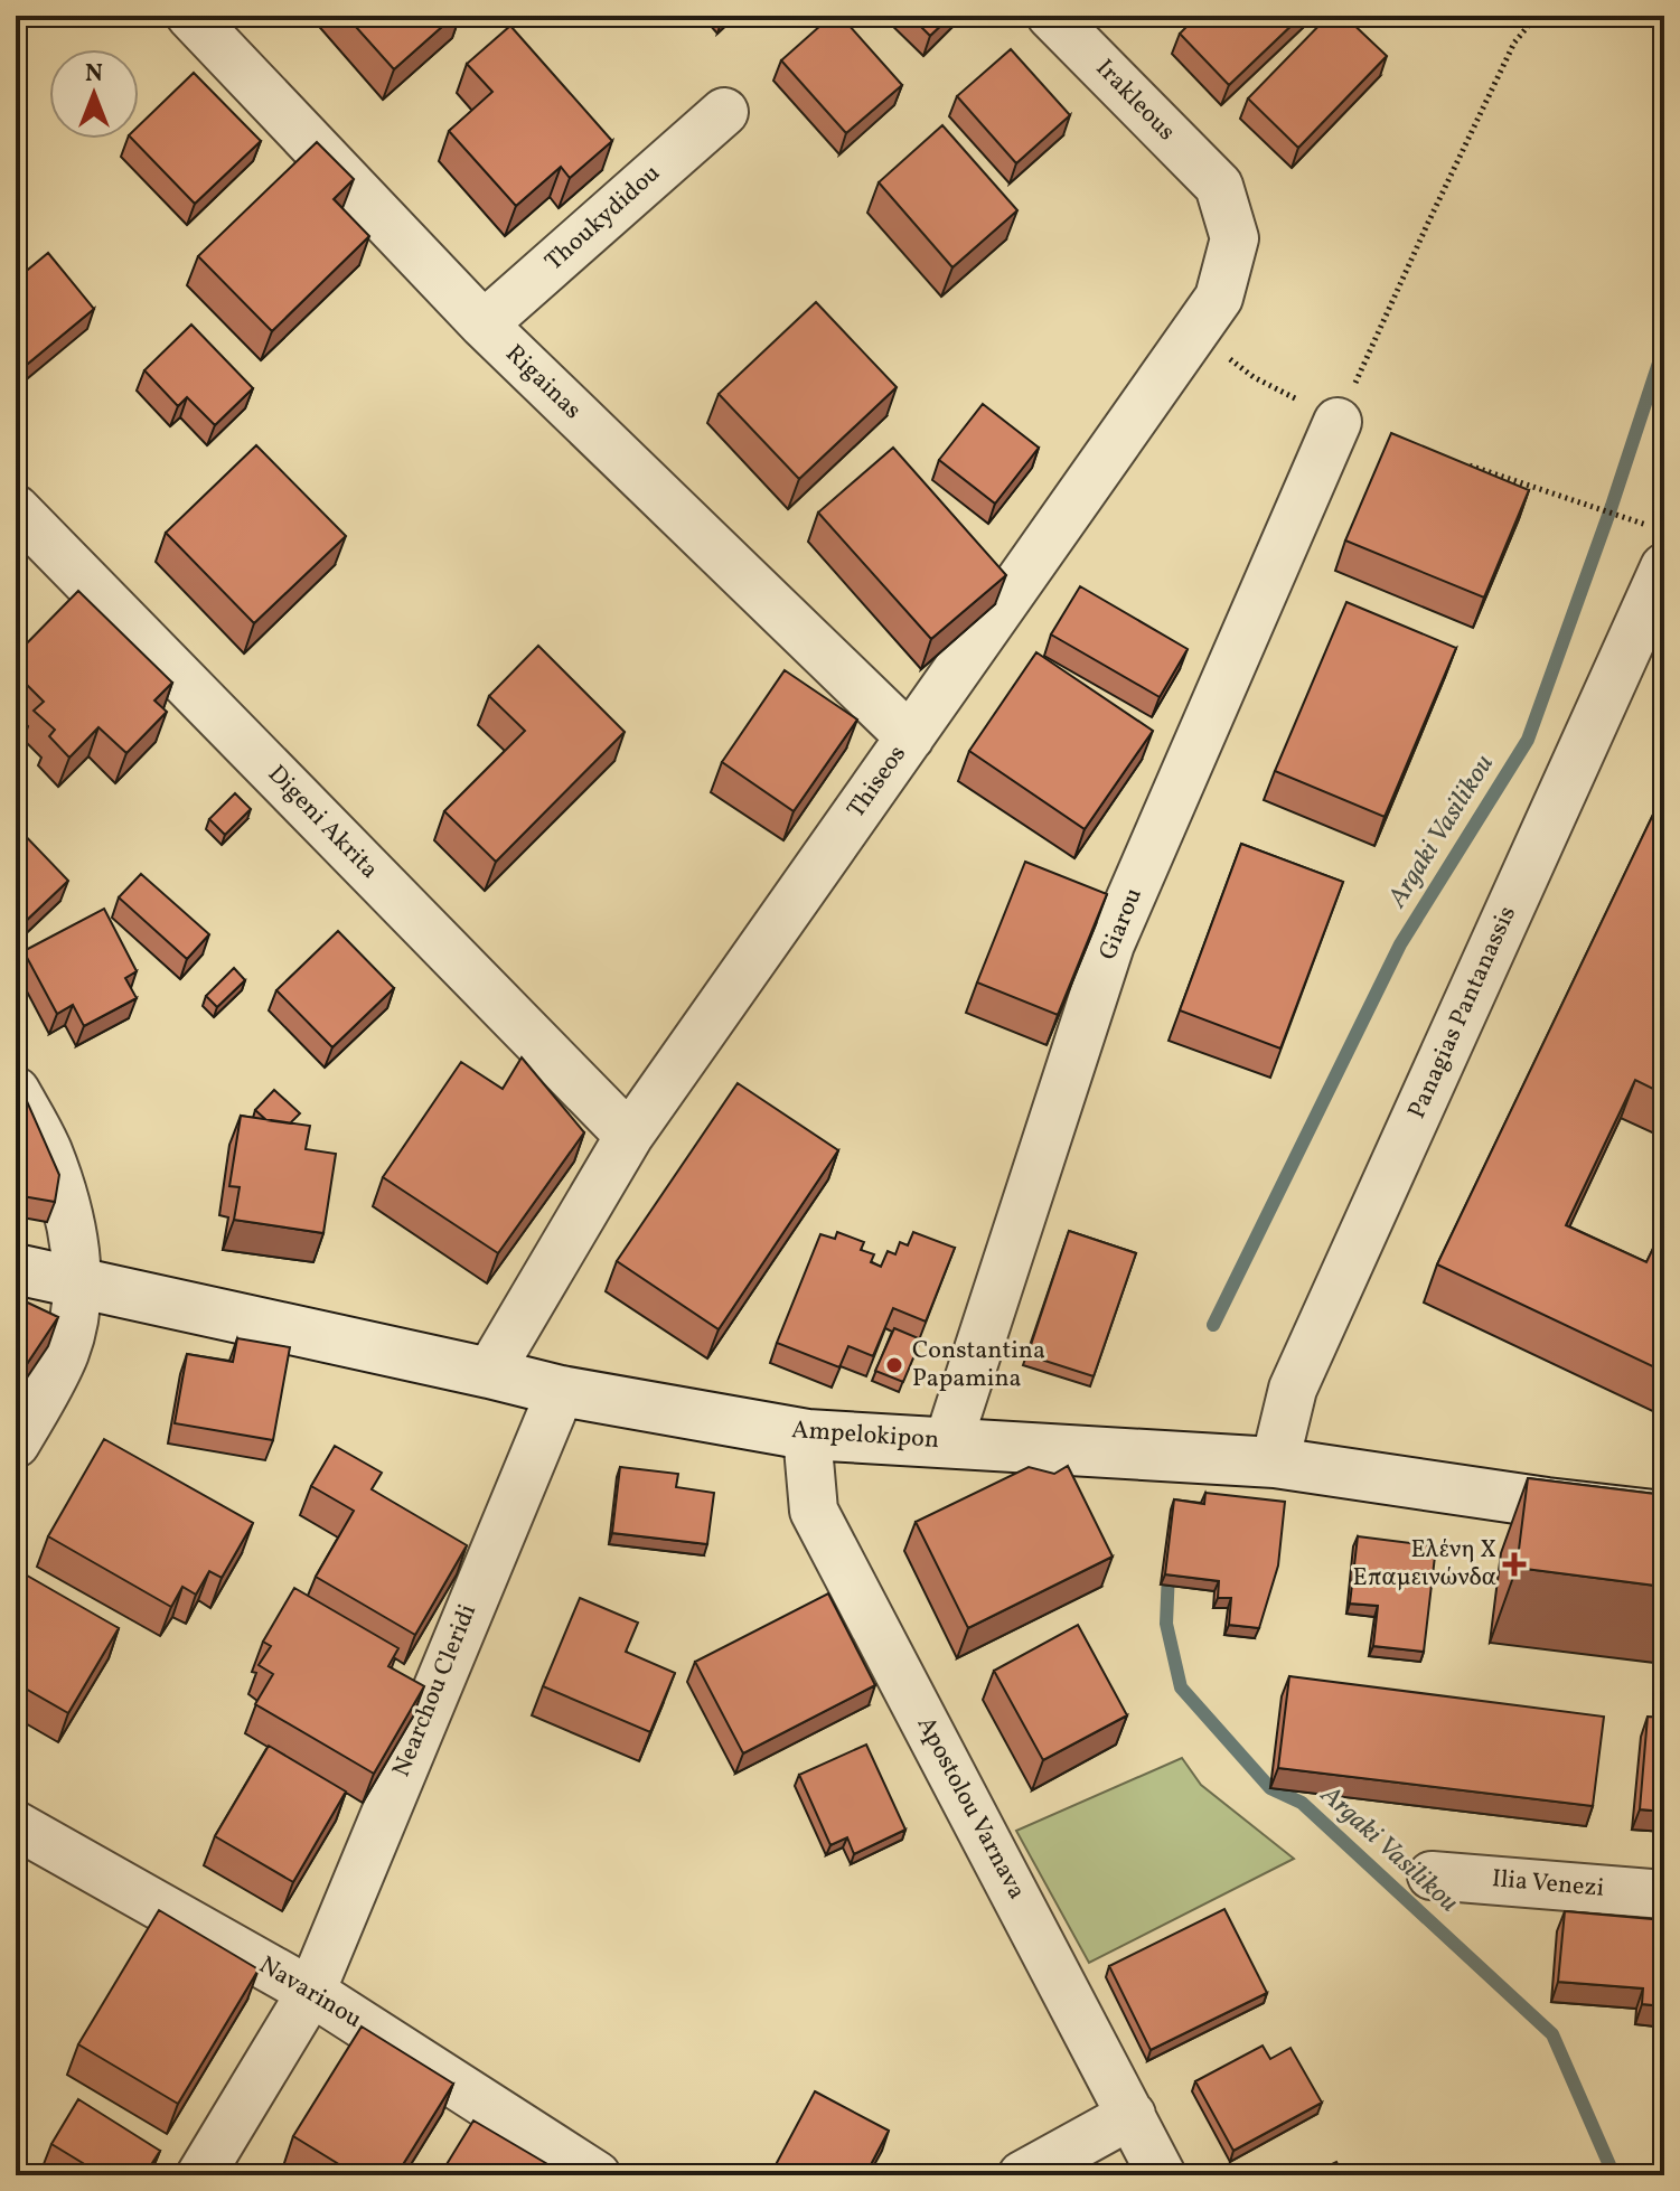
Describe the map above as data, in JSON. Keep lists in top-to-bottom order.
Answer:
{
  "streets": {
    "street": [
      "Irakleous",
      "Thoukydidou",
      "Rigainas",
      "Thiseos",
      "Digeni Akrita",
      "Giarou",
      "Panagias Pantanassis",
      "Ampelokipon",
      "Nearchou Cleridi",
      "Apostolou Varnava",
      "Ilia Venezi",
      "Navarinou"
    ]
  },
  "crossings": [
    ["Irakleous", "Thiseos"],
    ["Thoukydidou", "Rigainas"],
    ["Rigainas", "Thiseos"],
    ["Thiseos", "Digeni Akrita"],
    ["Thiseos", "Ampelokipon"],
    ["Giarou", "Ampelokipon"],
    ["Panagias Pantanassis", "Ampelokipon"],
    ["Ampelokipon", "Nearchou Cleridi"],
    ["Ampelokipon", "Apostolou Varnava"],
    ["Nearchou Cleridi", "Navarinou"]
  ],
  "water": ["Argaki Vasilikou"],
  "places": {
    "other": ["Constantina Papamina"],
    "health": ["Ελένη Χ Επαμεινώνδα"]
  },
  "north": "top"
}
